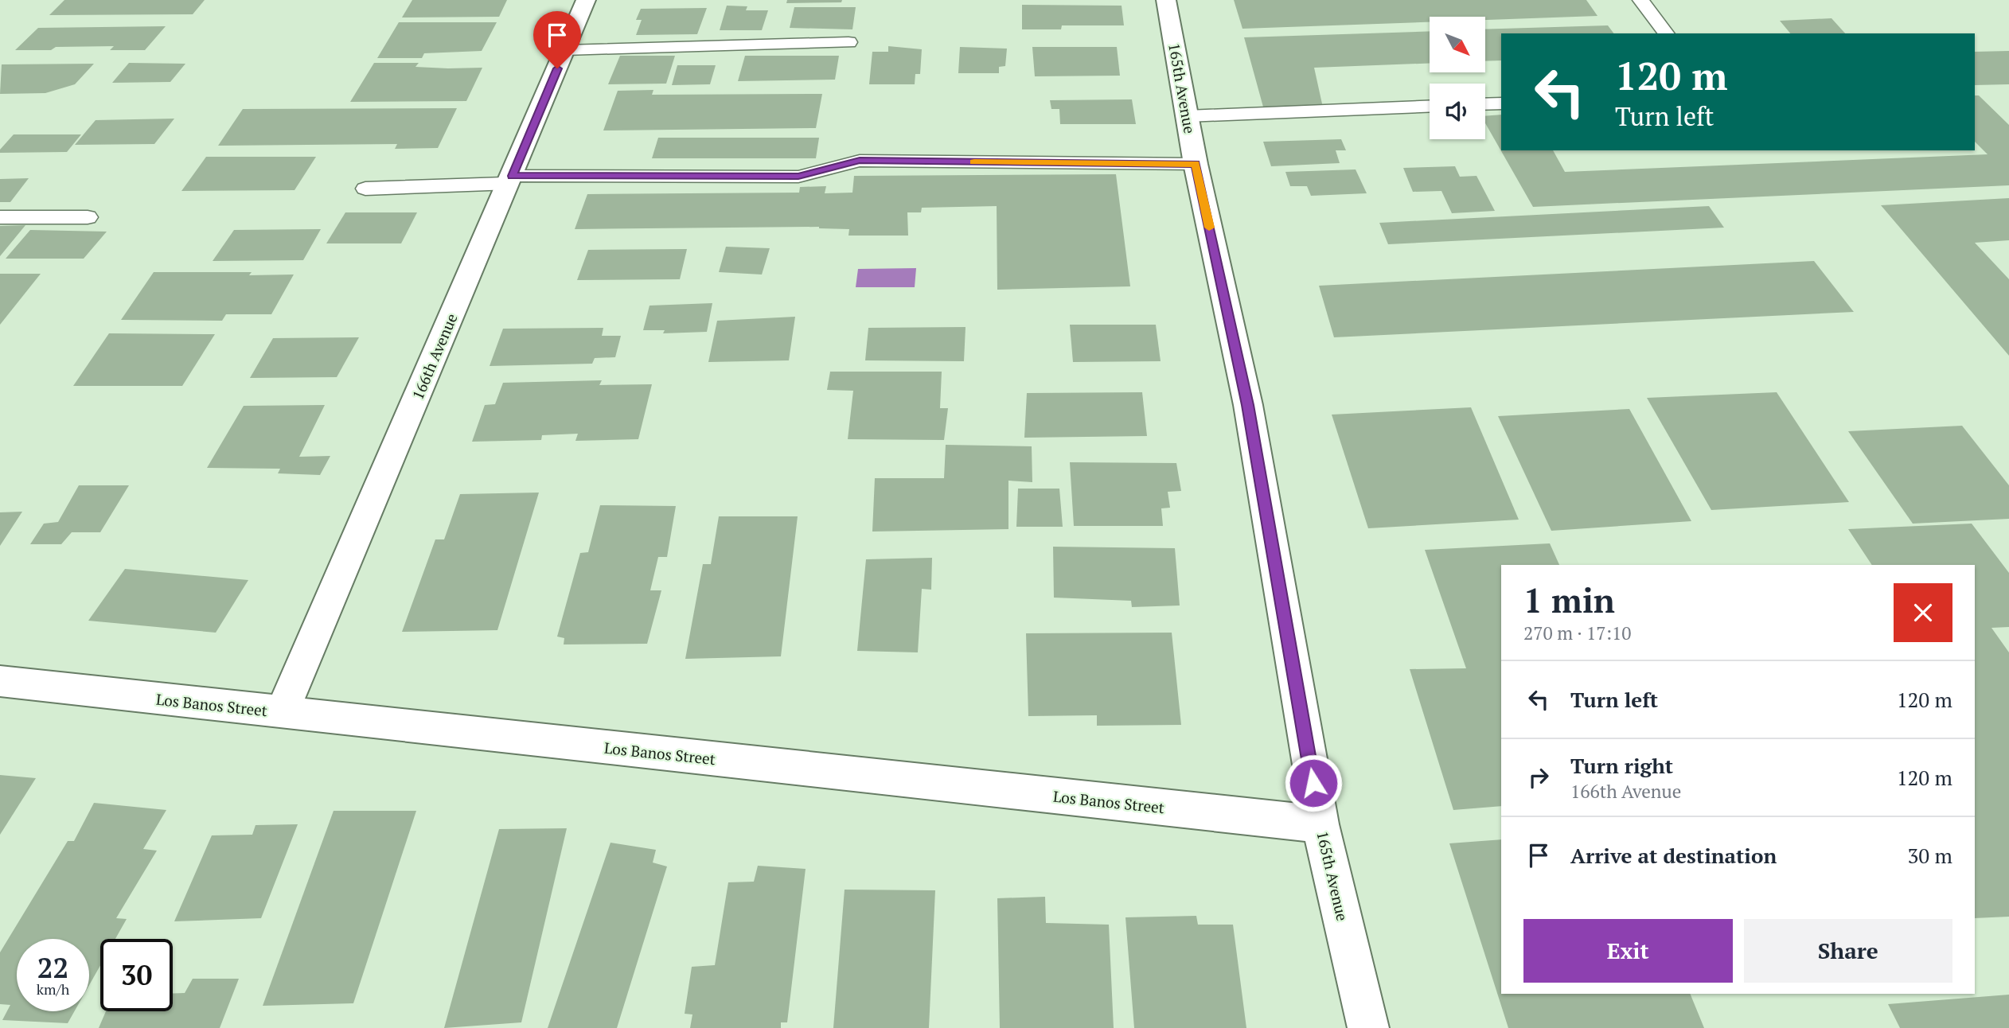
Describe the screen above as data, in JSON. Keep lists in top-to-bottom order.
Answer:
{
  "streets": {
    "street": ["165th Avenue", "166th Avenue", "Los Banos Street"]
  },
  "crossings": [
    ["165th Avenue", "Los Banos Street"],
    ["166th Avenue", "Los Banos Street"]
  ],
  "north": "bottom right",
  "page": {
    "turn": ["120 m", "Turn left"],
    "heading": ["1 min", "270 m · 17:10"],
    "list": [
      {
        "name": "Turn left",
        "value": "120 m"
      },
      {
        "name": "Turn right",
        "note": "166th Avenue",
        "value": "120 m"
      },
      {
        "name": "Arrive at destination",
        "value": "30 m"
      }
    ],
    "buttons": ["Exit", "Share"],
    "speed": "22 km/h",
    "limit": "30"
  }
}
